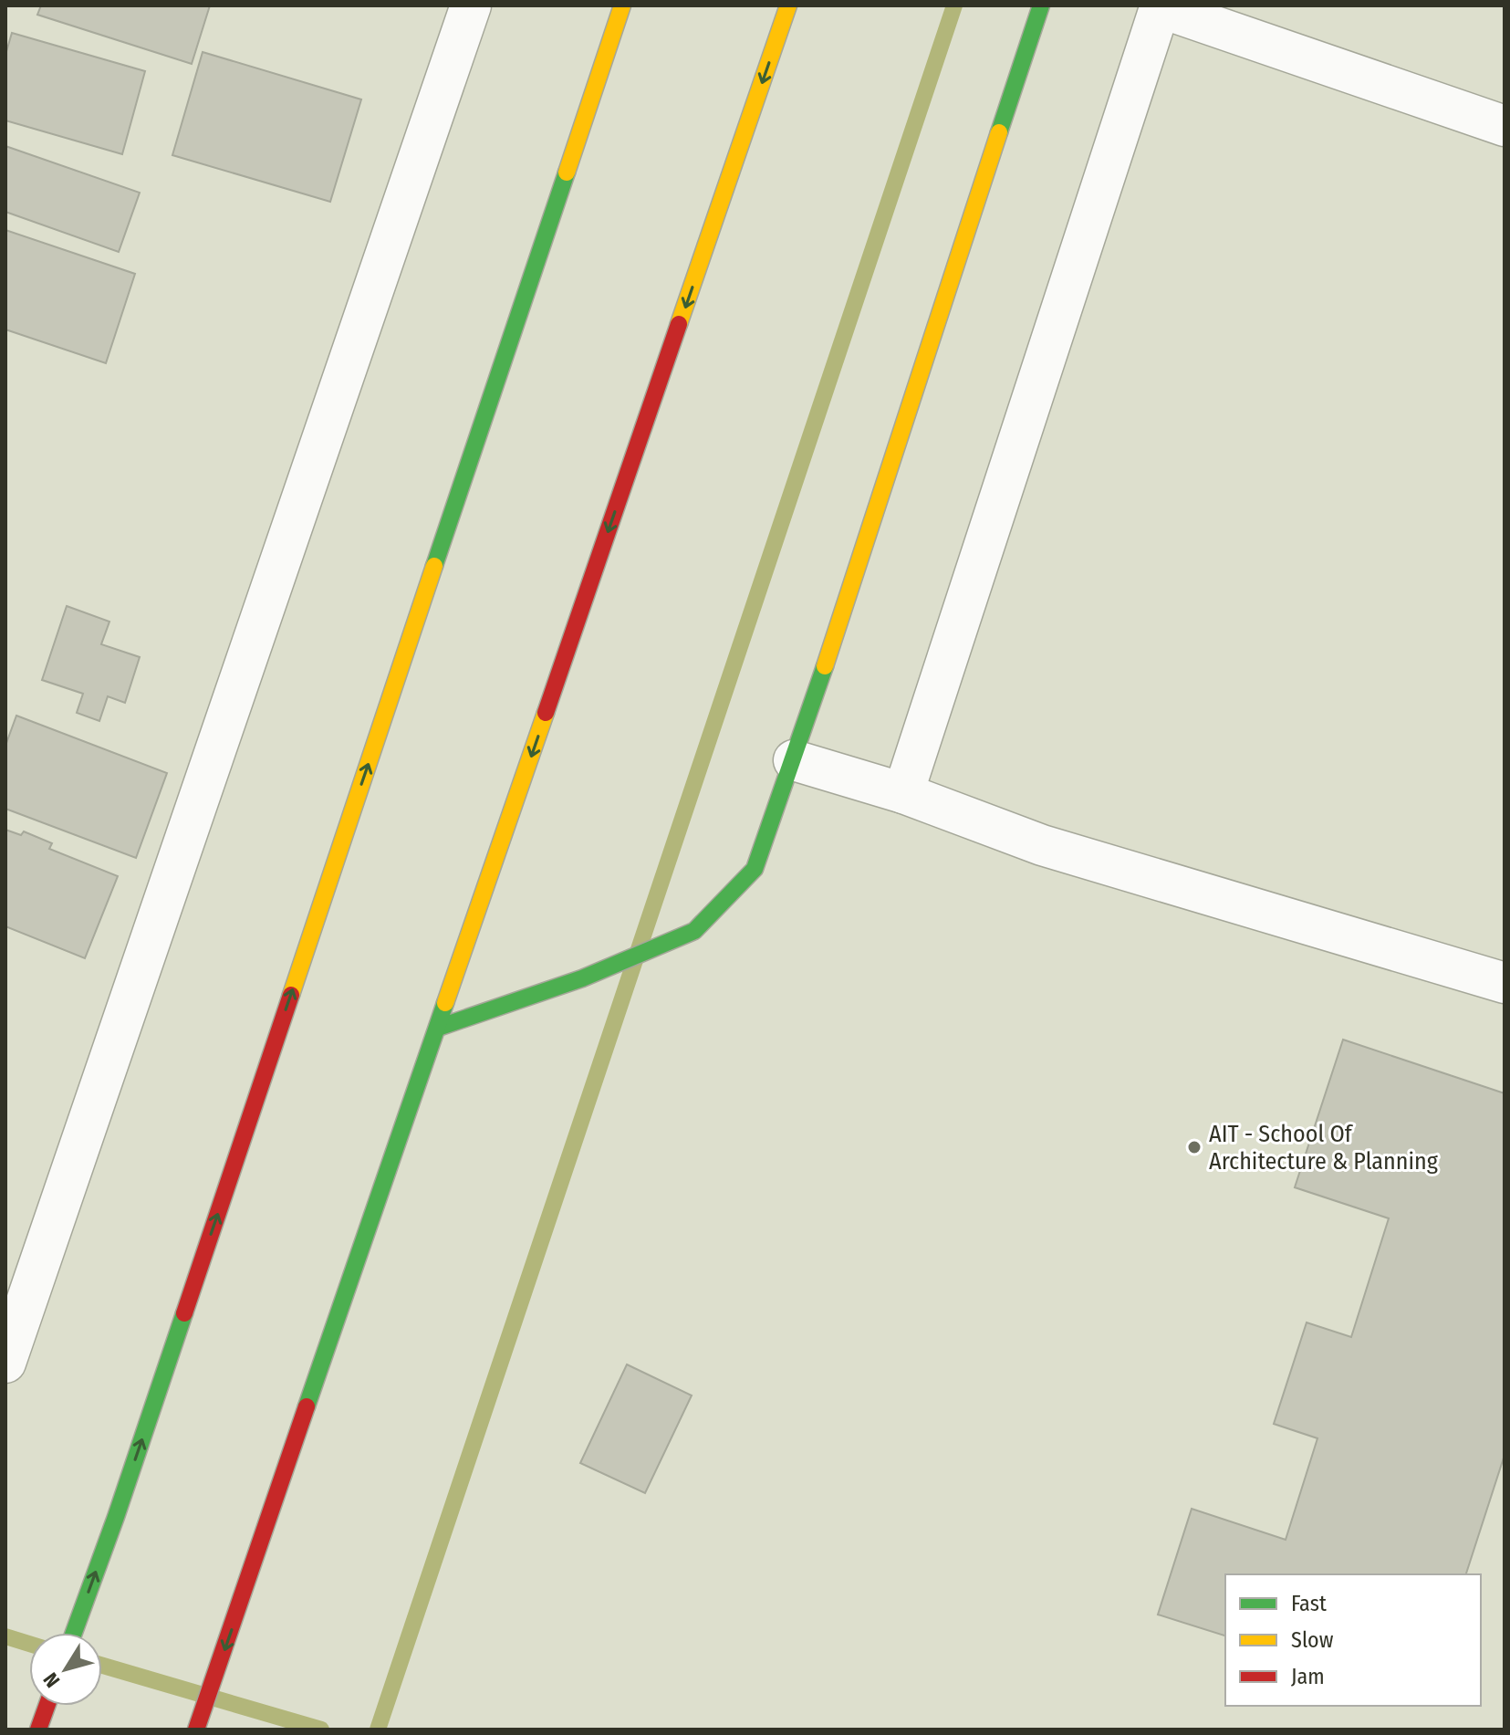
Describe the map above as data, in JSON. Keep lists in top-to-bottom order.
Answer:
{
  "places": ["AIT - School Of Architecture & Planning"],
  "legend": ["Fast", "Slow", "Jam"],
  "north": "bottom left"
}
